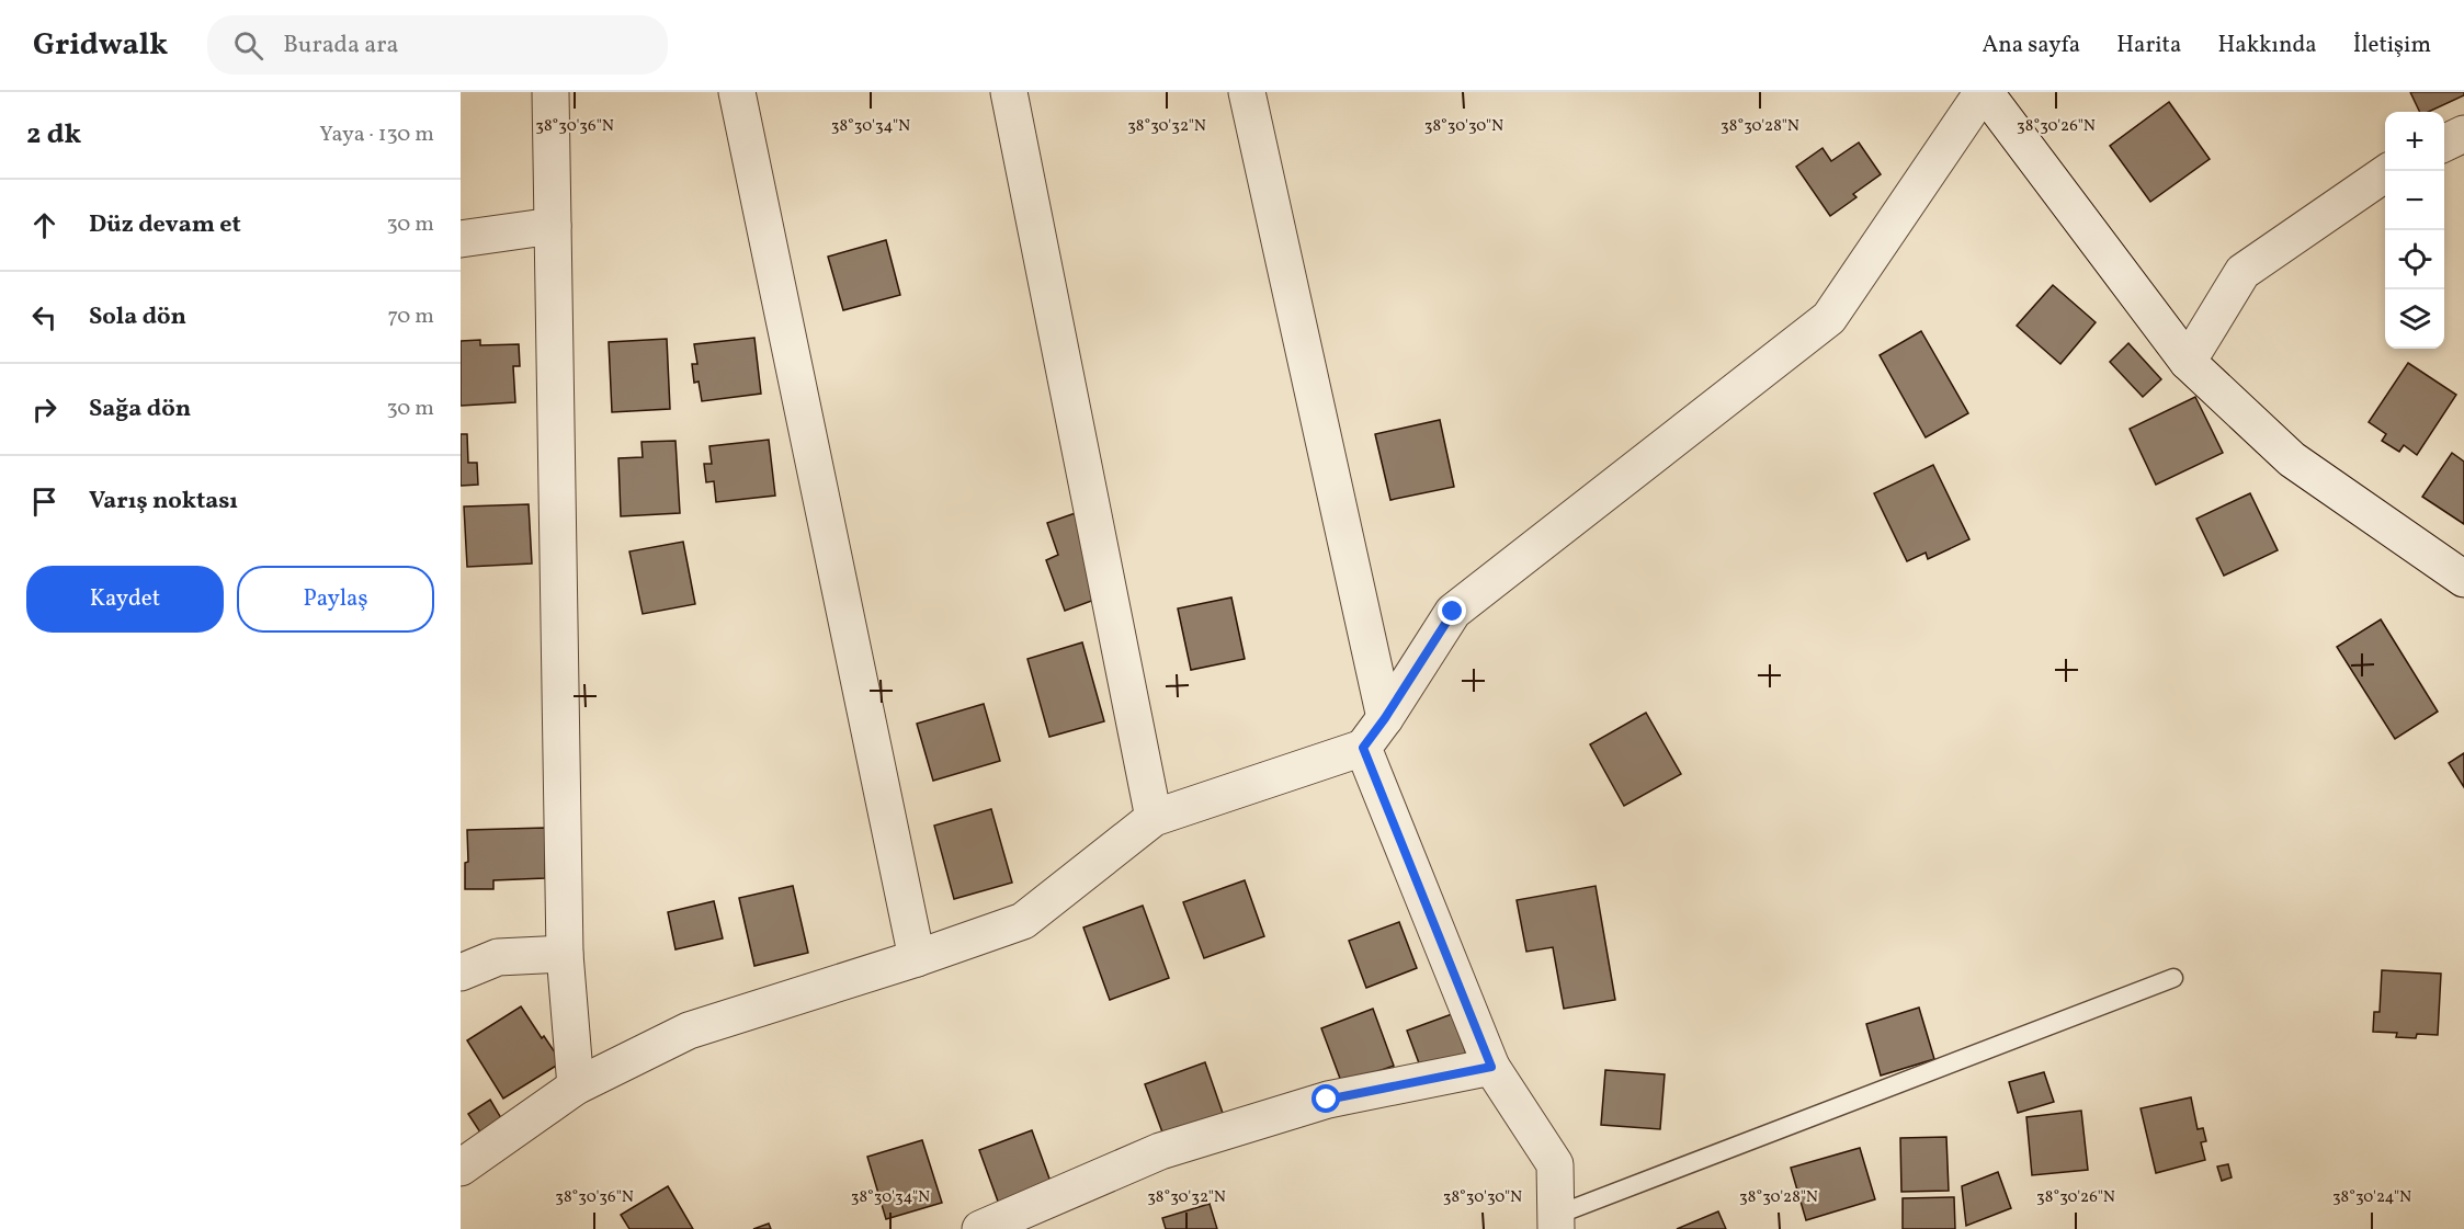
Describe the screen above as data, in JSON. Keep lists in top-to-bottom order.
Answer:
{
  "page": {
    "header": "Gridwalk",
    "search": "Burada ara",
    "nav": [
      "Ana sayfa",
      "Harita",
      "Hakkında",
      "İletişim"
    ],
    "heading": ["2 dk", "Yaya · 130 m"],
    "map_buttons": ["+", "−"],
    "list": [
      ["Düz devam et", "30 m"],
      ["Sola dön", "70 m"],
      ["Sağa dön", "30 m"],
      "Varış noktası"
    ],
    "buttons": ["Kaydet", "Paylaş"]
  },
  "coordinates": [
    "38°30'36\"N",
    "38°30'34\"N",
    "38°30'32\"N",
    "38°30'30\"N",
    "38°30'28\"N",
    "38°30'26\"N",
    "38°30'24\"N"
  ]
}
